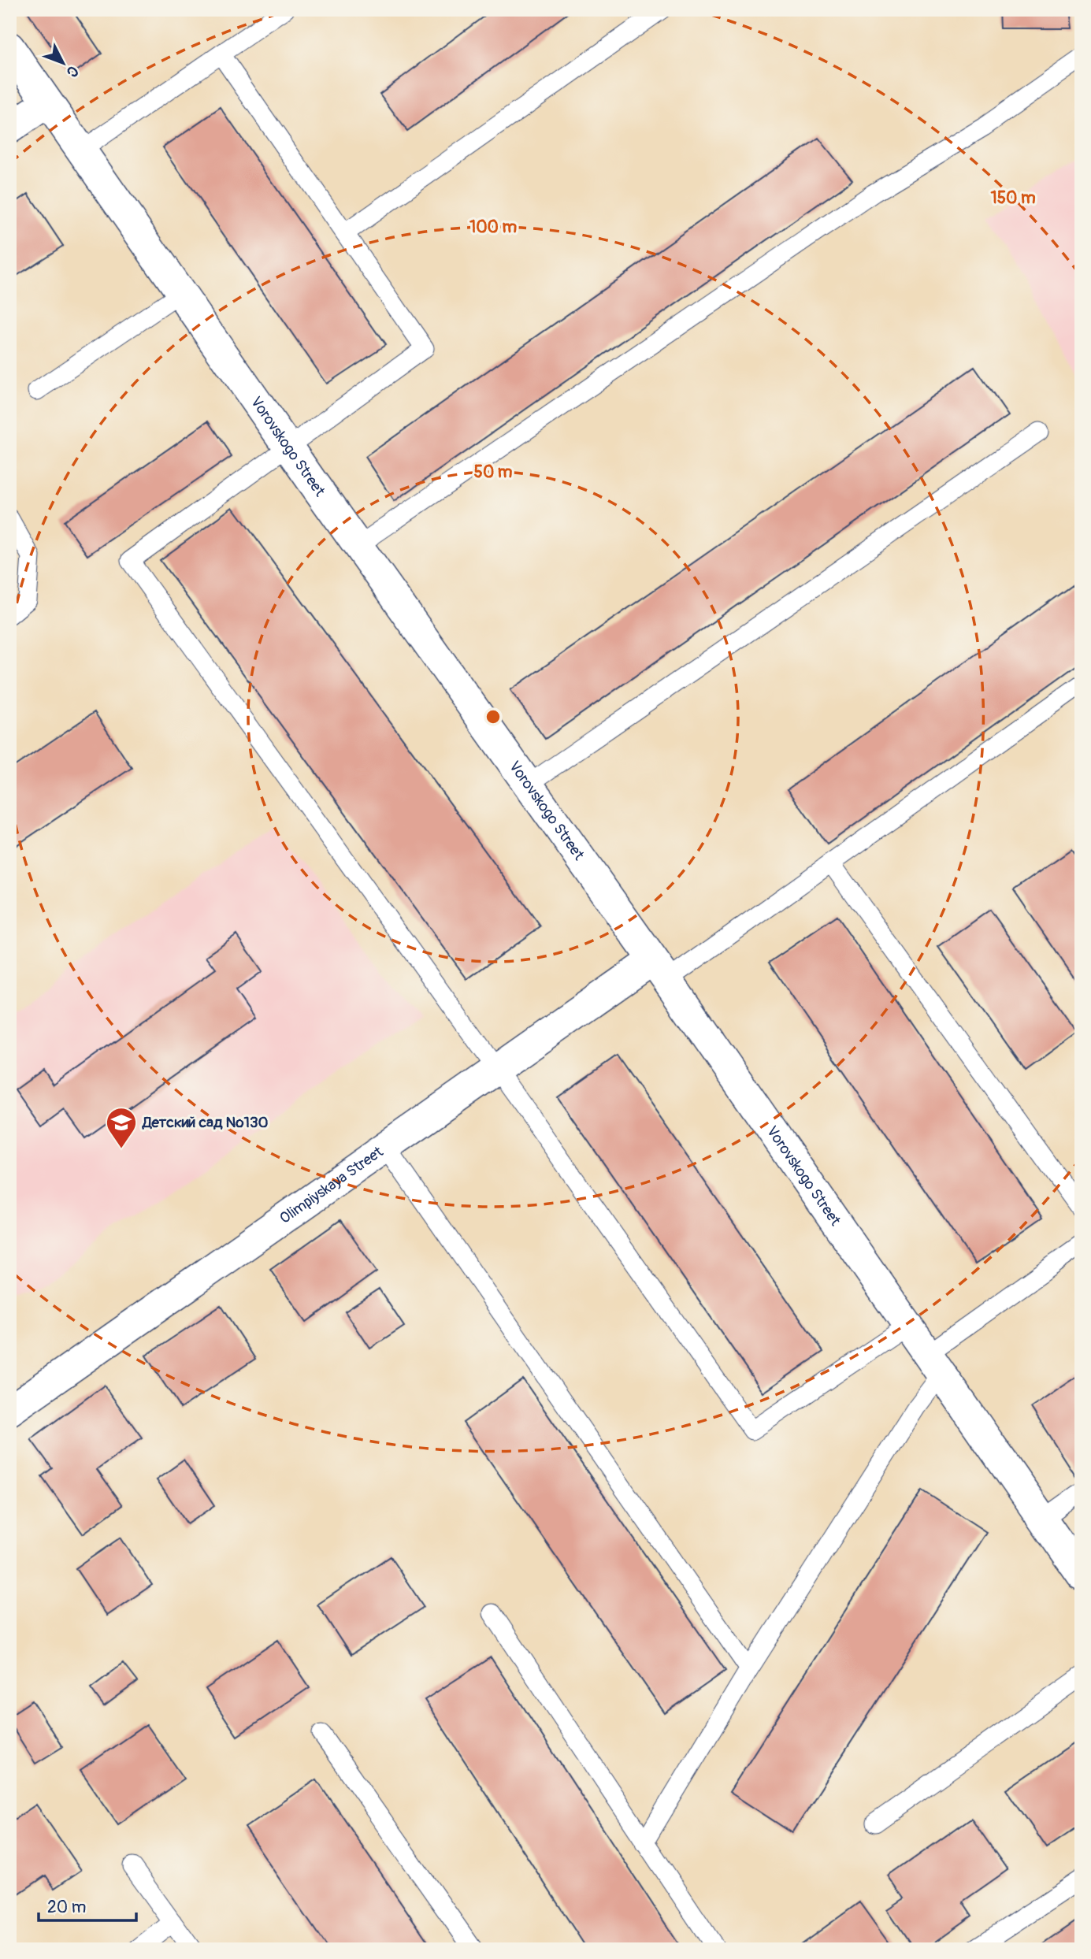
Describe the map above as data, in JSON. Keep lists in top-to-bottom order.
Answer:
{
  "streets": {
    "street": ["Vorovskogo Street", "Olimpiyskaya Street"]
  },
  "crossings": [
    ["Vorovskogo Street", "Olimpiyskaya Street"]
  ],
  "places": {
    "school or university": ["Детский сад №130"]
  },
  "scale_bar": "20 m",
  "north": "bottom right",
  "rings": ["150 m", "100 m", "50 m"]
}
